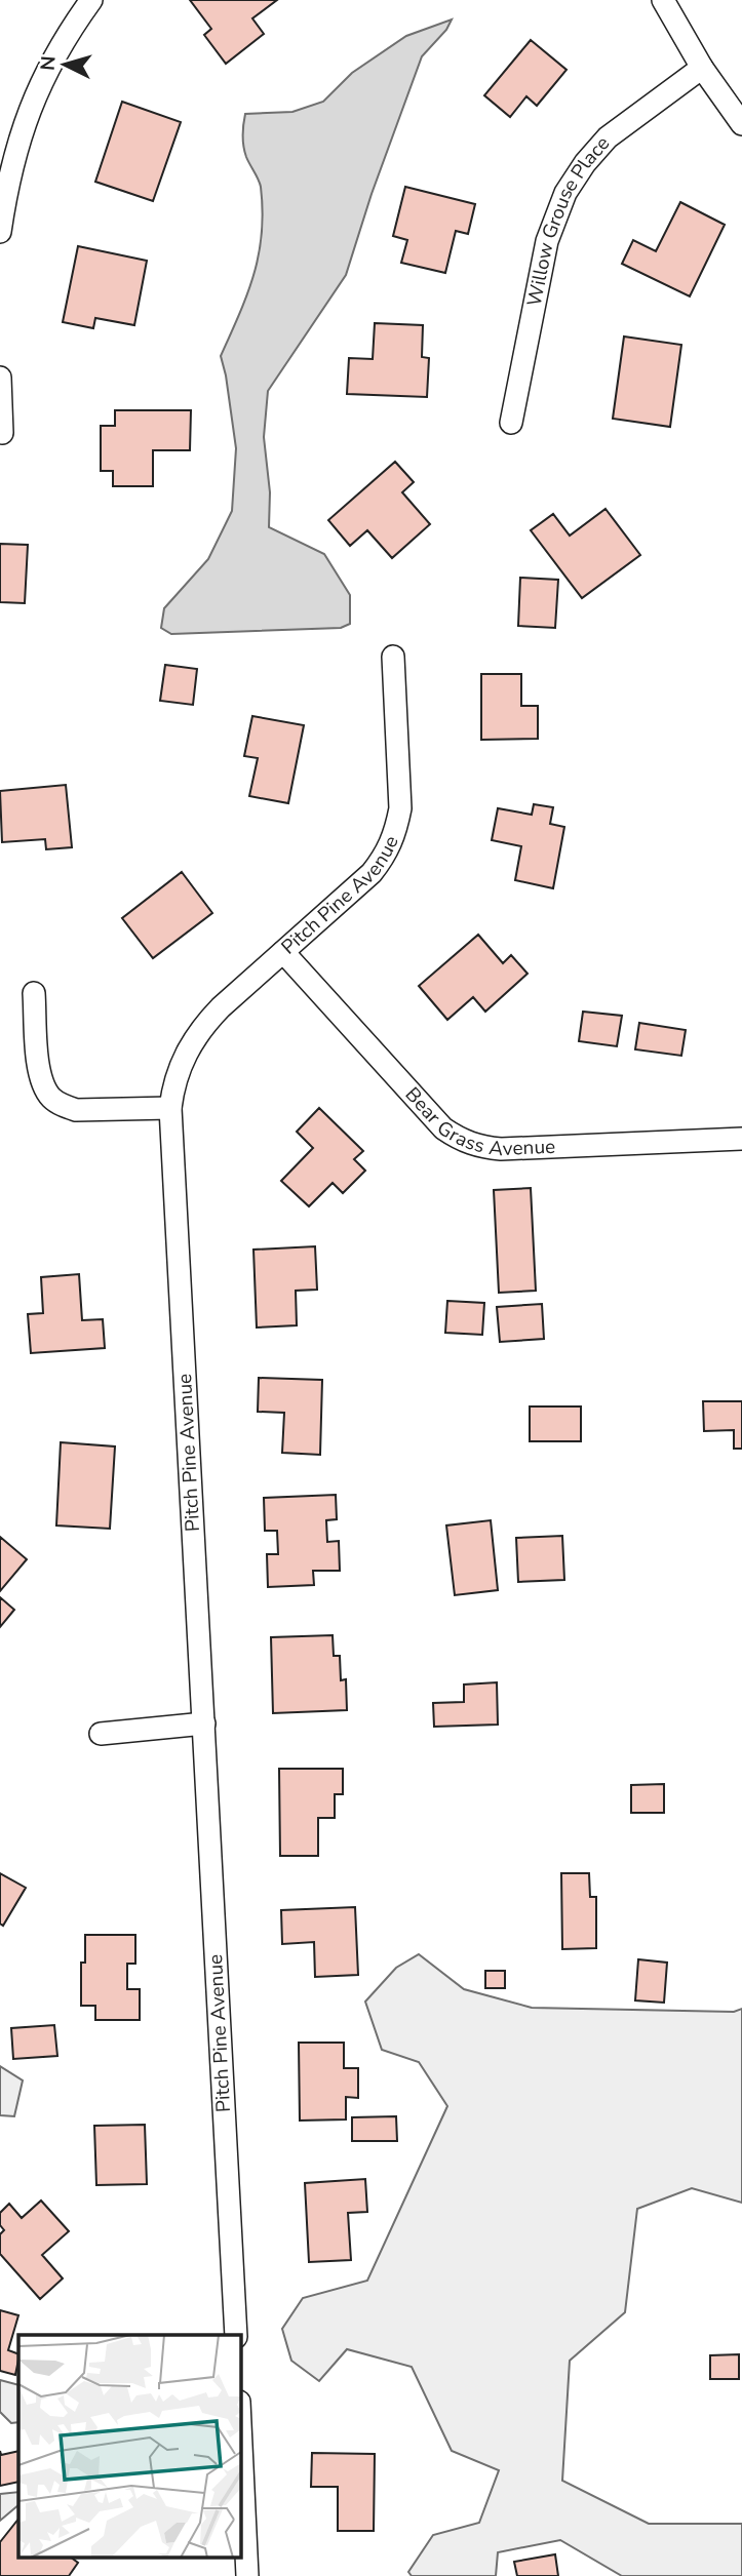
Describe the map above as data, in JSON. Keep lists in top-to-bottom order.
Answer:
{
  "streets": {
    "street": ["Willow Grouse Place", "Pitch Pine Avenue", "Bear Grass Avenue"]
  },
  "crossings": [
    ["Pitch Pine Avenue", "Bear Grass Avenue"]
  ],
  "north": "left"
}
